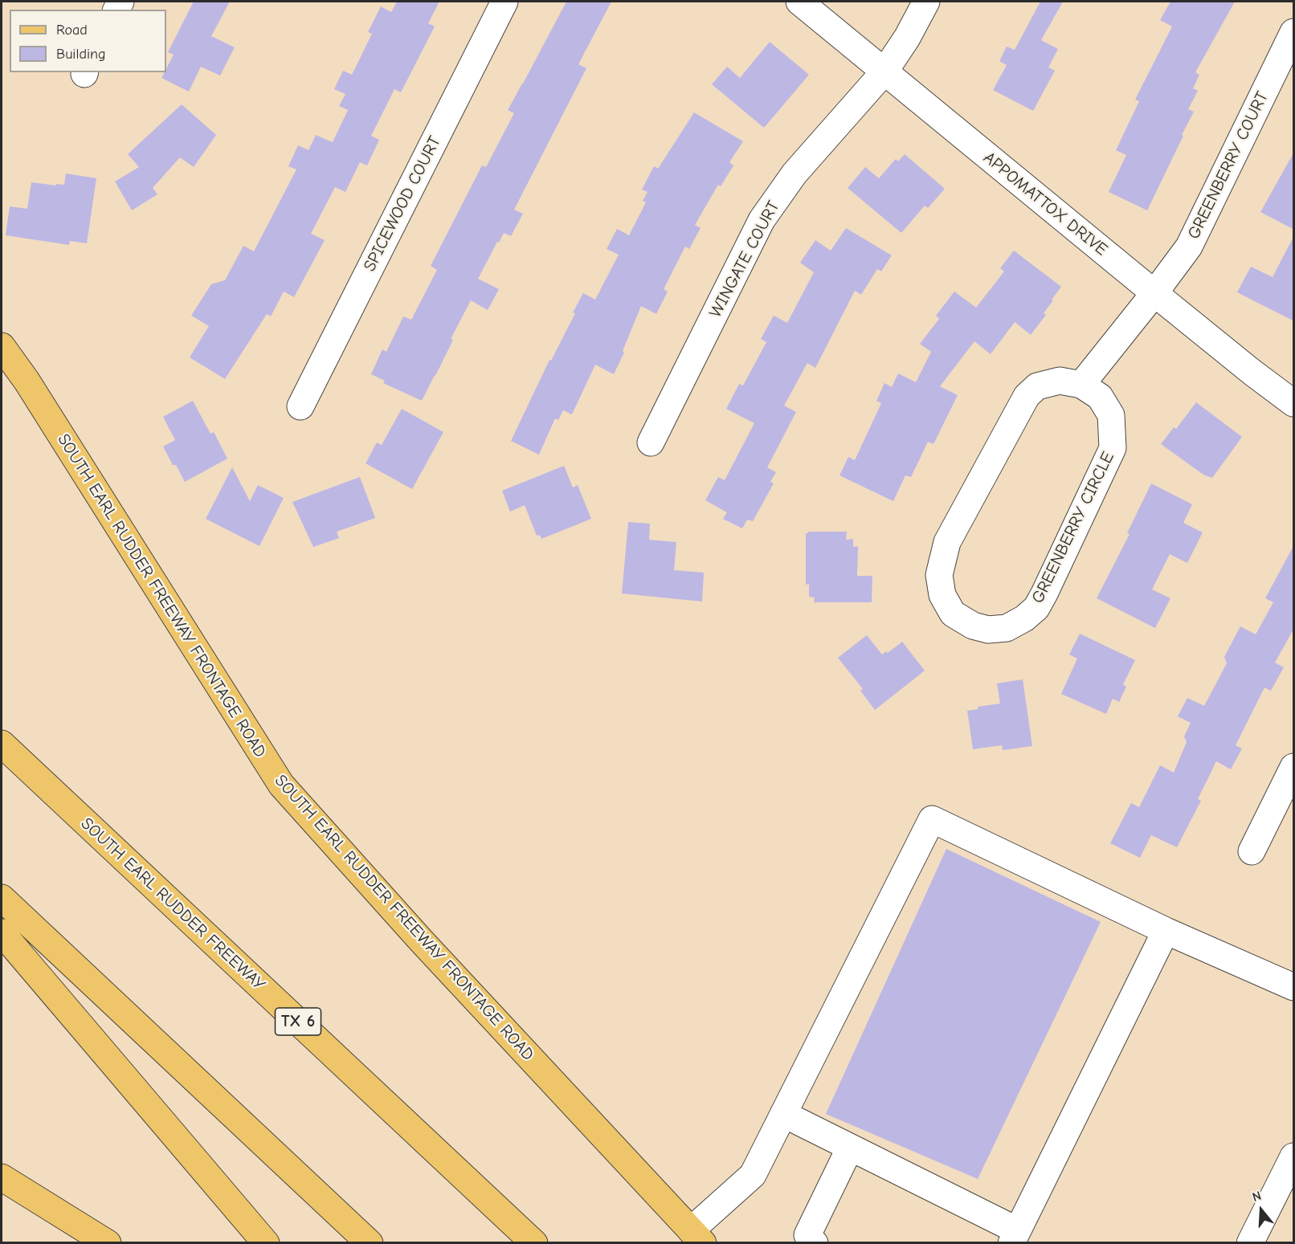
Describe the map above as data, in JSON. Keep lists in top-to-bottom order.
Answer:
{
  "streets": {
    "main road": ["SOUTH EARL RUDDER FREEWAY FRONTAGE ROAD", "SOUTH EARL RUDDER FREEWAY", "TX 6"],
    "street": [
      "GREENBERRY COURT",
      "SPICEWOOD COURT",
      "APPOMATTOX DRIVE",
      "WINGATE COURT",
      "GREENBERRY CIRCLE"
    ]
  },
  "crossings": [
    ["GREENBERRY COURT", "APPOMATTOX DRIVE"],
    ["APPOMATTOX DRIVE", "WINGATE COURT"]
  ],
  "legend": ["Road", "Building"],
  "north": "top"
}
